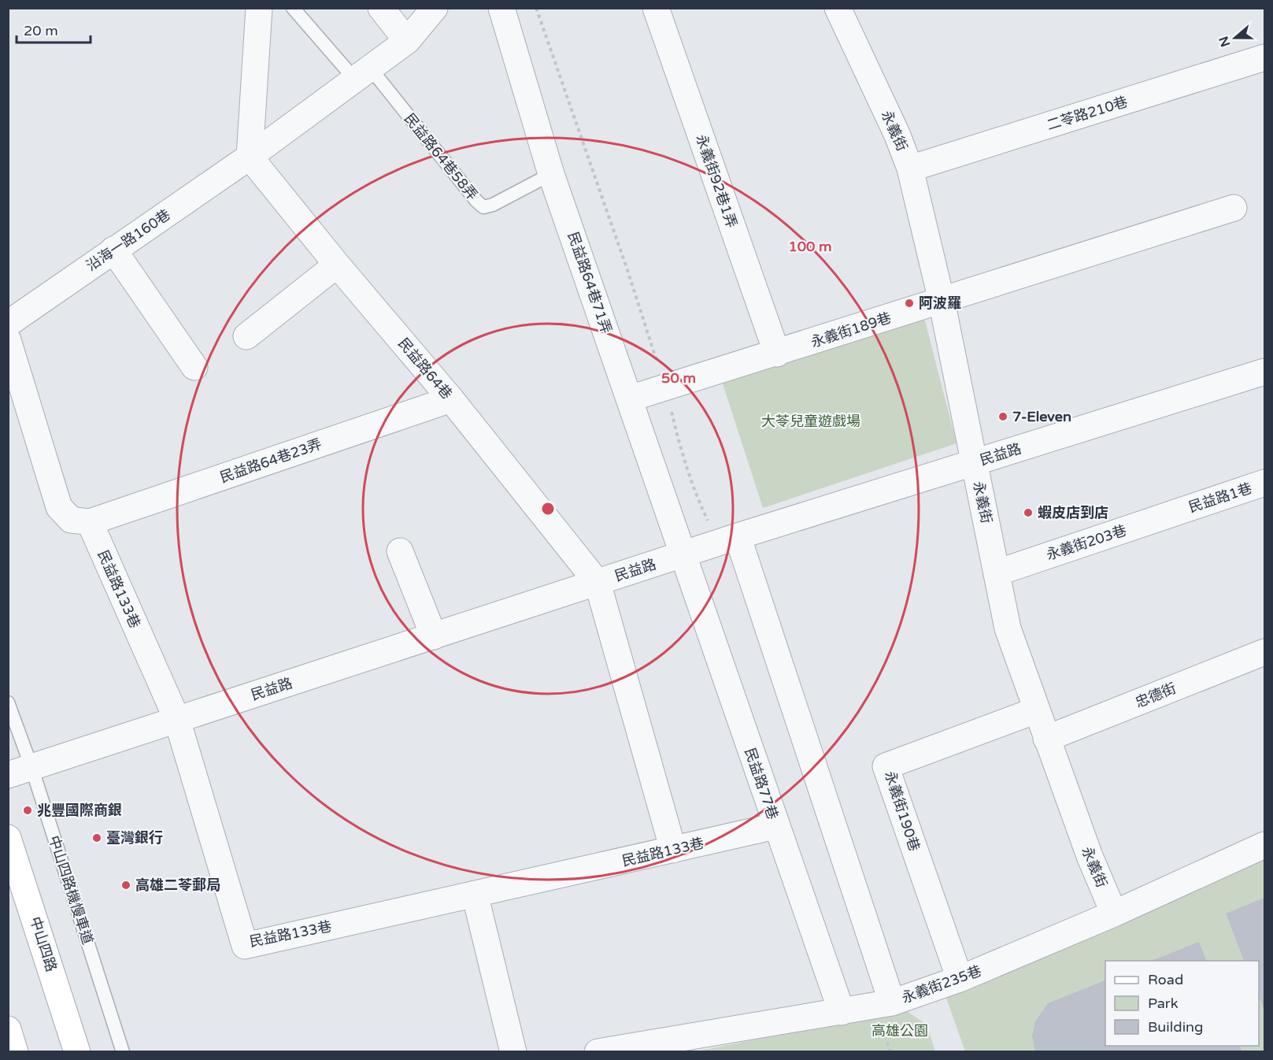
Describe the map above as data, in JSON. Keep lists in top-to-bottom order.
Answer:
{
  "streets": {
    "main road": ["中山四路"],
    "street": [
      "二苓路210巷",
      "永義街",
      "永義街92巷1弄",
      "沿海一路160巷",
      "民益路64巷71弄",
      "永義街189巷",
      "民益路64巷",
      "民益路",
      "民益路64巷23弄",
      "民益路1巷",
      "永義街203巷",
      "民益路133巷",
      "忠德街",
      "民益路77巷",
      "永義街190巷",
      "永義街235巷"
    ],
    "lane": ["民益路64巷58弄", "中山四路機慢車道"]
  },
  "crossings": [
    ["二苓路210巷", "永義街"],
    ["永義街", "永義街189巷"],
    ["永義街", "民益路"],
    ["永義街", "永義街203巷"],
    ["永義街", "忠德街"],
    ["永義街", "永義街190巷"],
    ["永義街", "永義街235巷"],
    ["民益路64巷58弄", "民益路64巷71弄"],
    ["永義街92巷1弄", "永義街189巷"],
    ["沿海一路160巷", "民益路64巷"],
    ["民益路64巷71弄", "永義街189巷"],
    ["民益路64巷71弄", "民益路"],
    ["民益路64巷71弄", "民益路77巷"],
    ["民益路64巷", "民益路"],
    ["民益路64巷", "民益路64巷23弄"],
    ["民益路", "民益路133巷"],
    ["民益路", "民益路77巷"],
    ["民益路", "中山四路機慢車道"],
    ["民益路64巷23弄", "民益路133巷"],
    ["民益路1巷", "永義街203巷"],
    ["民益路133巷", "民益路77巷"],
    ["民益路77巷", "永義街235巷"],
    ["永義街190巷", "永義街235巷"]
  ],
  "parks": ["大苓兒童遊戲場", "高雄公園"],
  "places": [
    "阿波羅",
    "7-Eleven",
    "蝦皮店到店",
    "兆豐國際商銀",
    "臺灣銀行",
    "高雄二苓郵局"
  ],
  "legend": ["Road", "Park", "Building"],
  "scale_bar": "20 m",
  "north": "left",
  "rings": ["100 m", "50 m"]
}
